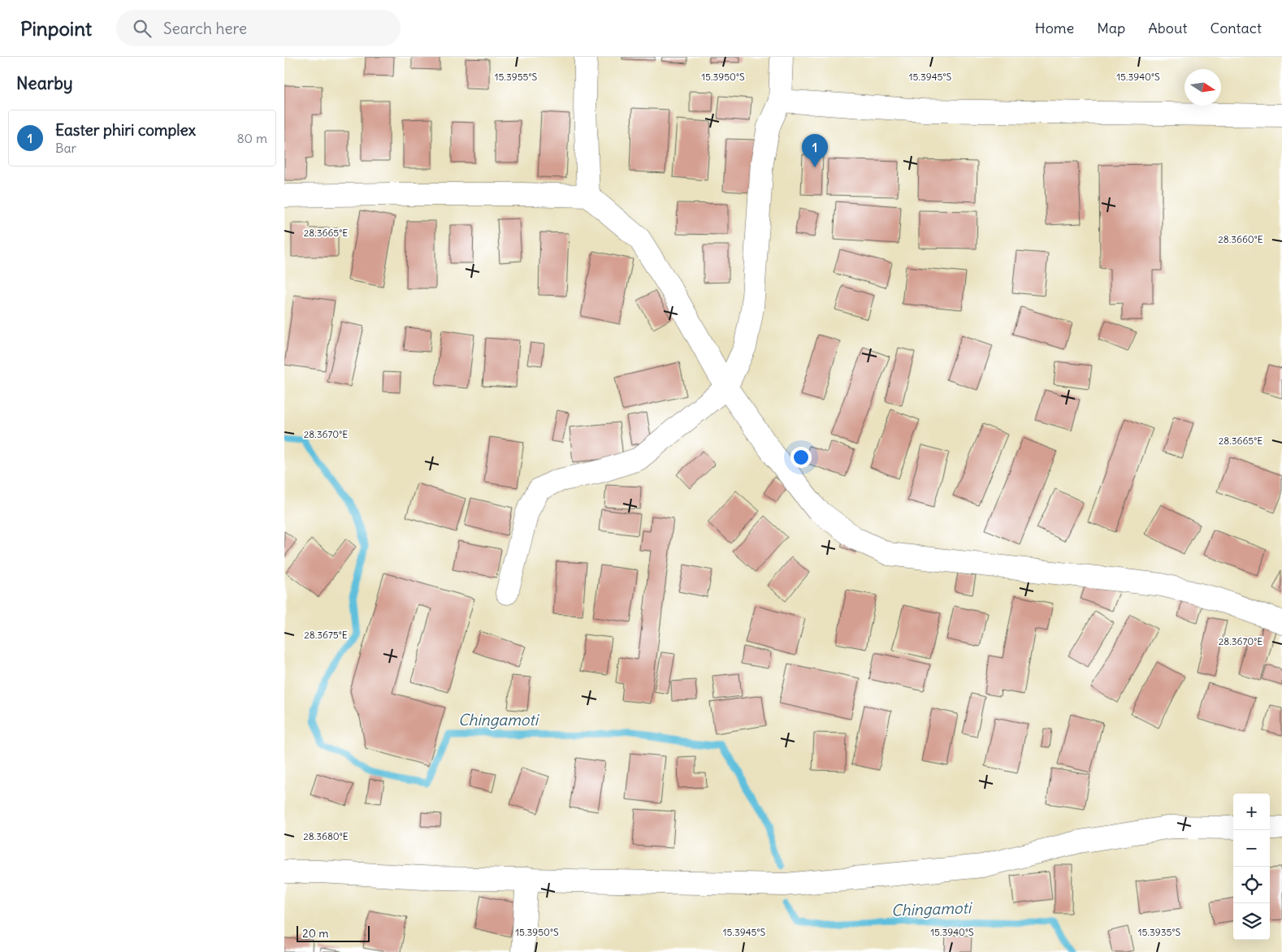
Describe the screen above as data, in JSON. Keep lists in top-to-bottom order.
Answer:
{
  "water": ["Chingamoti"],
  "scale_bar": "20 m",
  "north": "right",
  "page": {
    "header": "Pinpoint",
    "search": "Search here",
    "nav": [
      "Home",
      "Map",
      "About",
      "Contact"
    ],
    "heading": "Nearby",
    "list": [
      {
        "mark": "1",
        "name": "Easter phiri complex",
        "note": "Bar",
        "value": "80 m"
      }
    ],
    "pins": "1",
    "map_buttons": ["+", "−"],
    "scale": "20 m"
  },
  "coordinates": [
    "15.3955°S",
    "15.3950°S",
    "15.3945°S",
    "15.3940°S",
    "28.3665°E",
    "28.3660°E",
    "28.3670°E",
    "28.3675°E",
    "28.3680°E",
    "15.3935°S"
  ]
}
